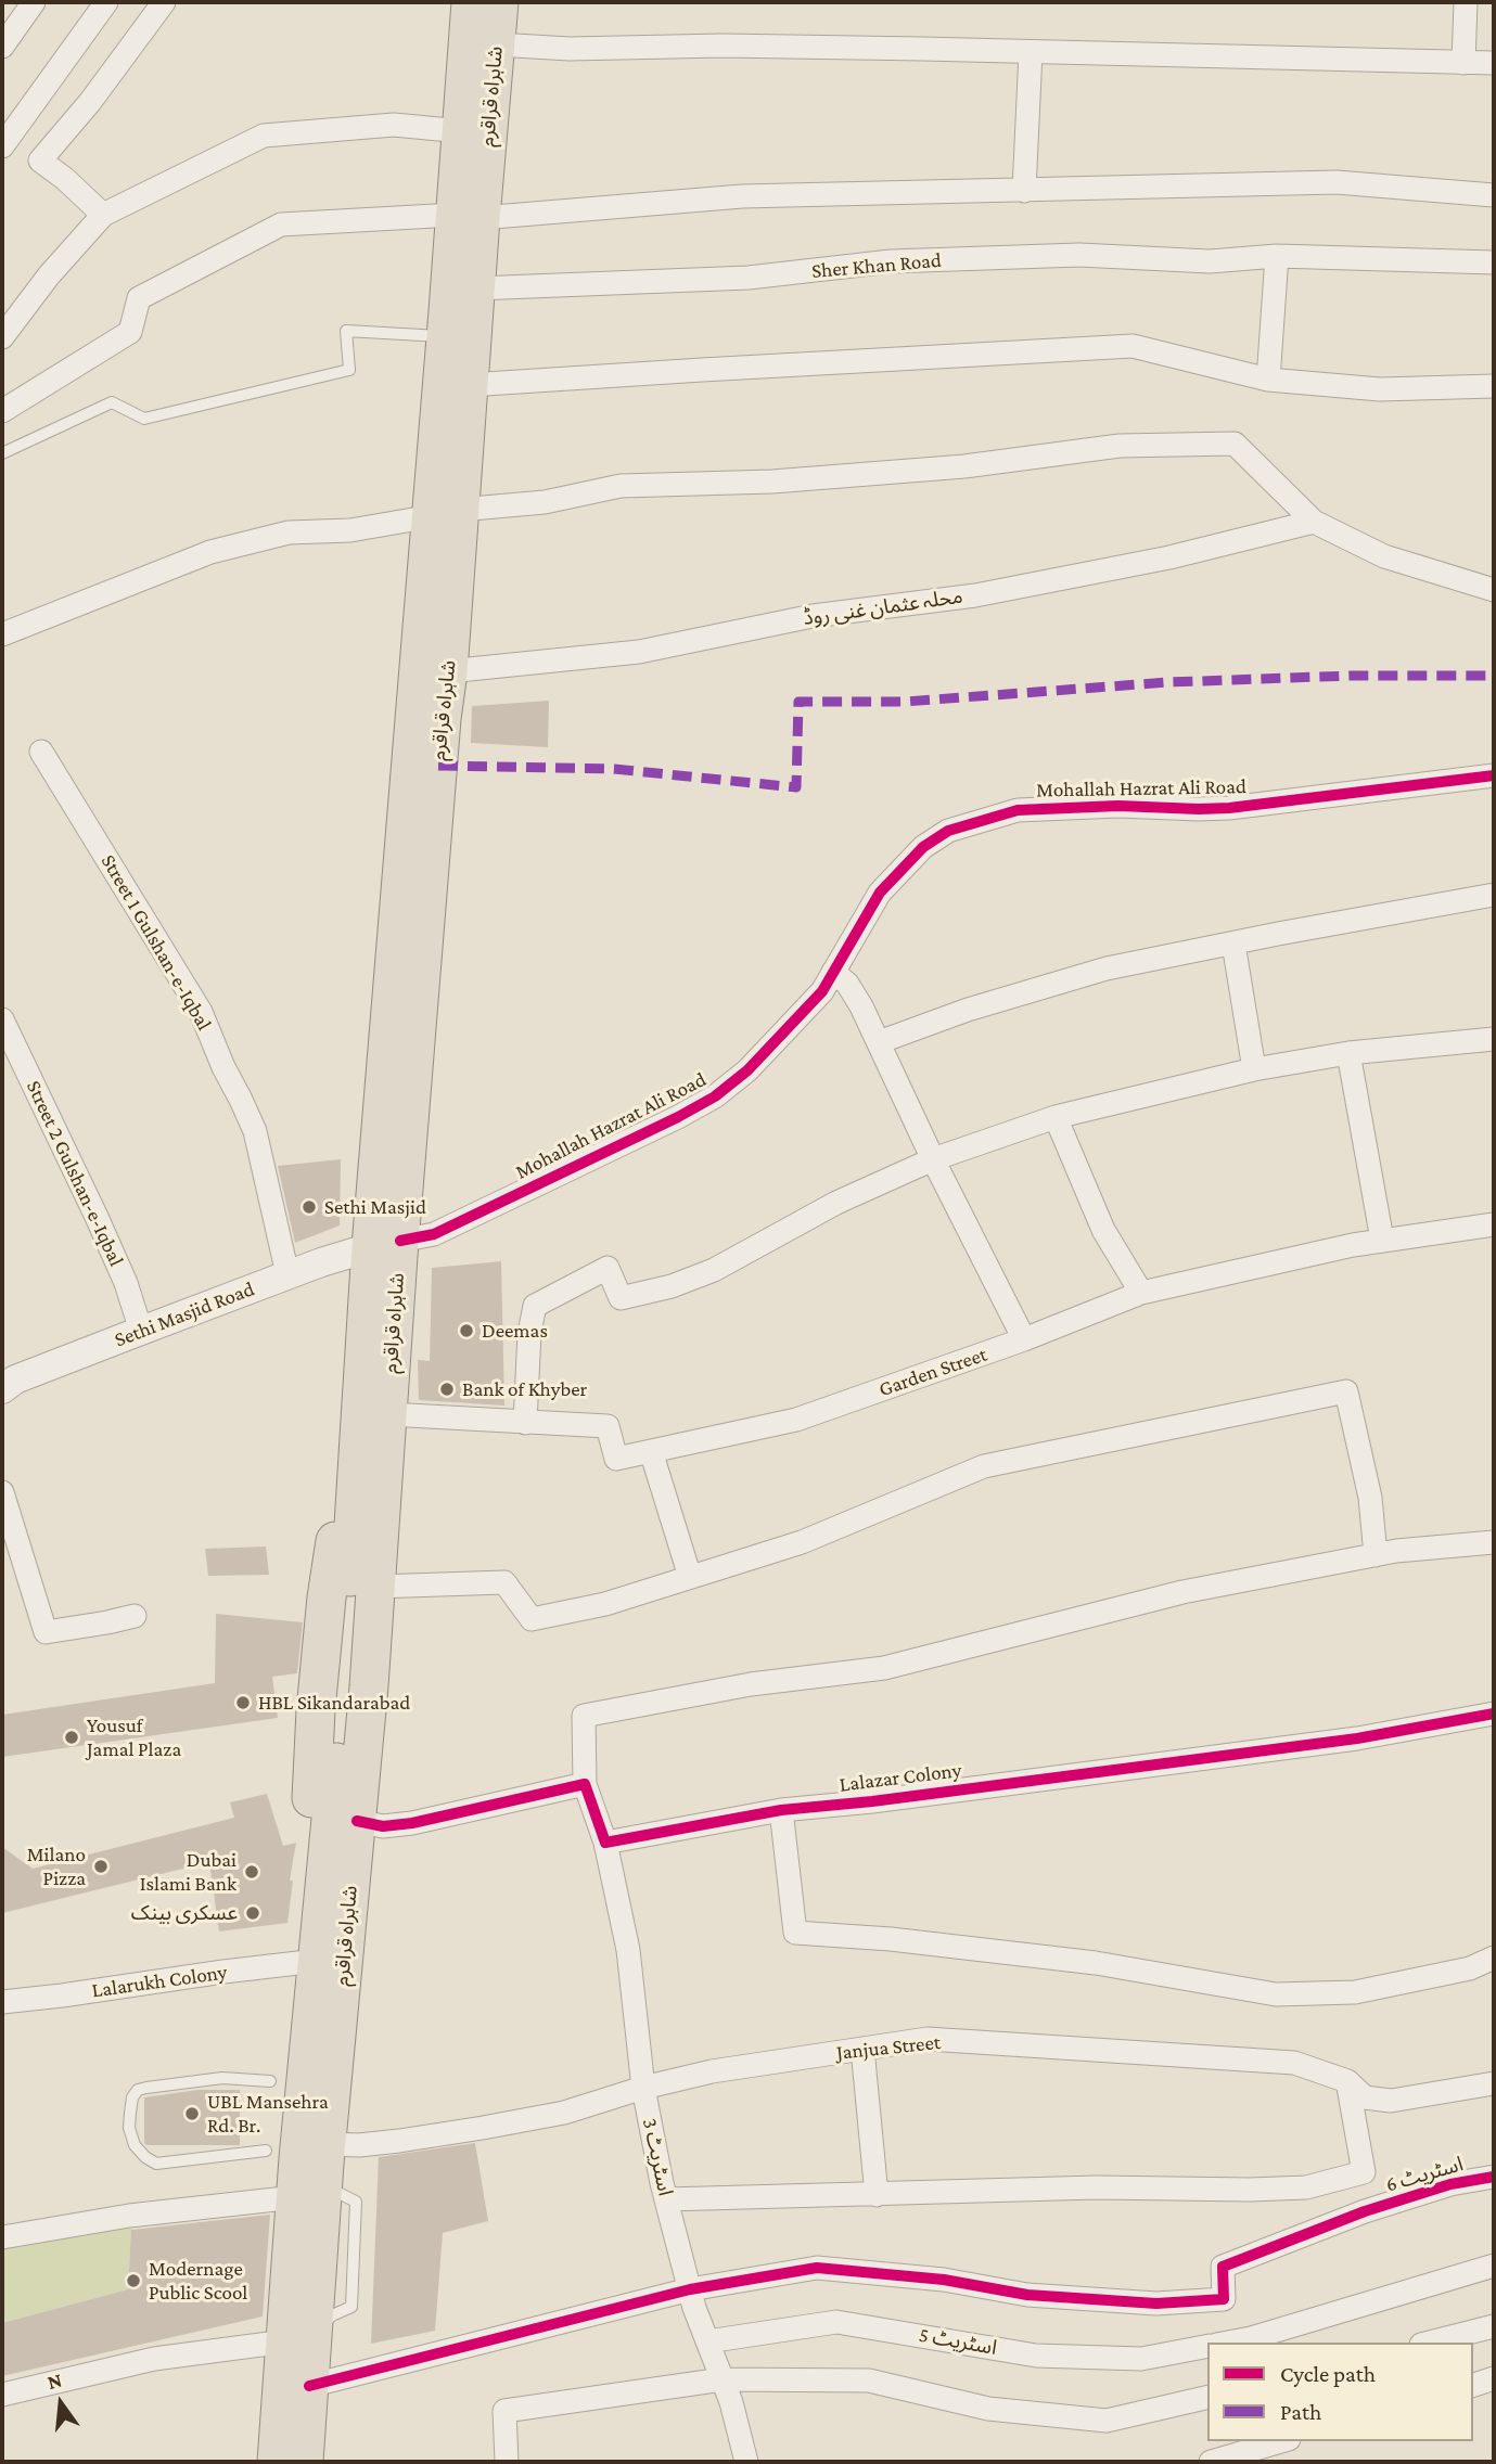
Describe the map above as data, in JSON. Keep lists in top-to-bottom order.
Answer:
{
  "streets": {
    "highway": ["شاہراہ قراقرم"],
    "street": [
      "Sher Khan Road",
      "محلہ عثمان غنی روڈ",
      "Mohallah Hazrat Ali Road",
      "Street 1 Gulshan-e-Iqbal",
      "Street 2 Gulshan-e-Iqbal",
      "Sethi Masjid Road",
      "Garden Street",
      "Lalazar Colony",
      "Lalarukh Colony",
      "Janjua Street",
      "اسٹریٹ 3",
      "اسٹریٹ 6",
      "اسٹریٹ 5"
    ]
  },
  "crossings": [
    ["شاہراہ قراقرم", "Sher Khan Road"],
    ["شاہراہ قراقرم", "محلہ عثمان غنی روڈ"],
    ["شاہراہ قراقرم", "Mohallah Hazrat Ali Road"],
    ["شاہراہ قراقرم", "Sethi Masjid Road"],
    ["شاہراہ قراقرم", "Garden Street"],
    ["شاہراہ قراقرم", "Lalarukh Colony"],
    ["شاہراہ قراقرم", "Janjua Street"],
    ["Mohallah Hazrat Ali Road", "Sethi Masjid Road"],
    ["Street 1 Gulshan-e-Iqbal", "Sethi Masjid Road"],
    ["Street 2 Gulshan-e-Iqbal", "Sethi Masjid Road"],
    ["Lalazar Colony", "اسٹریٹ 3"],
    ["Janjua Street", "اسٹریٹ 3"],
    ["اسٹریٹ 3", "اسٹریٹ 6"],
    ["اسٹریٹ 3", "اسٹریٹ 5"]
  ],
  "places": [
    "Sethi Masjid",
    "Deemas",
    "Bank of Khyber",
    "HBL Sikandarabad",
    "Yousuf Jamal Plaza",
    "Milano Pizza",
    "Dubai Islami Bank",
    "عسکری بینک",
    "UBL Mansehra Rd. Br.",
    "Modernage Public Scool"
  ],
  "legend": ["Cycle path", "Path"],
  "north": "top"
}
